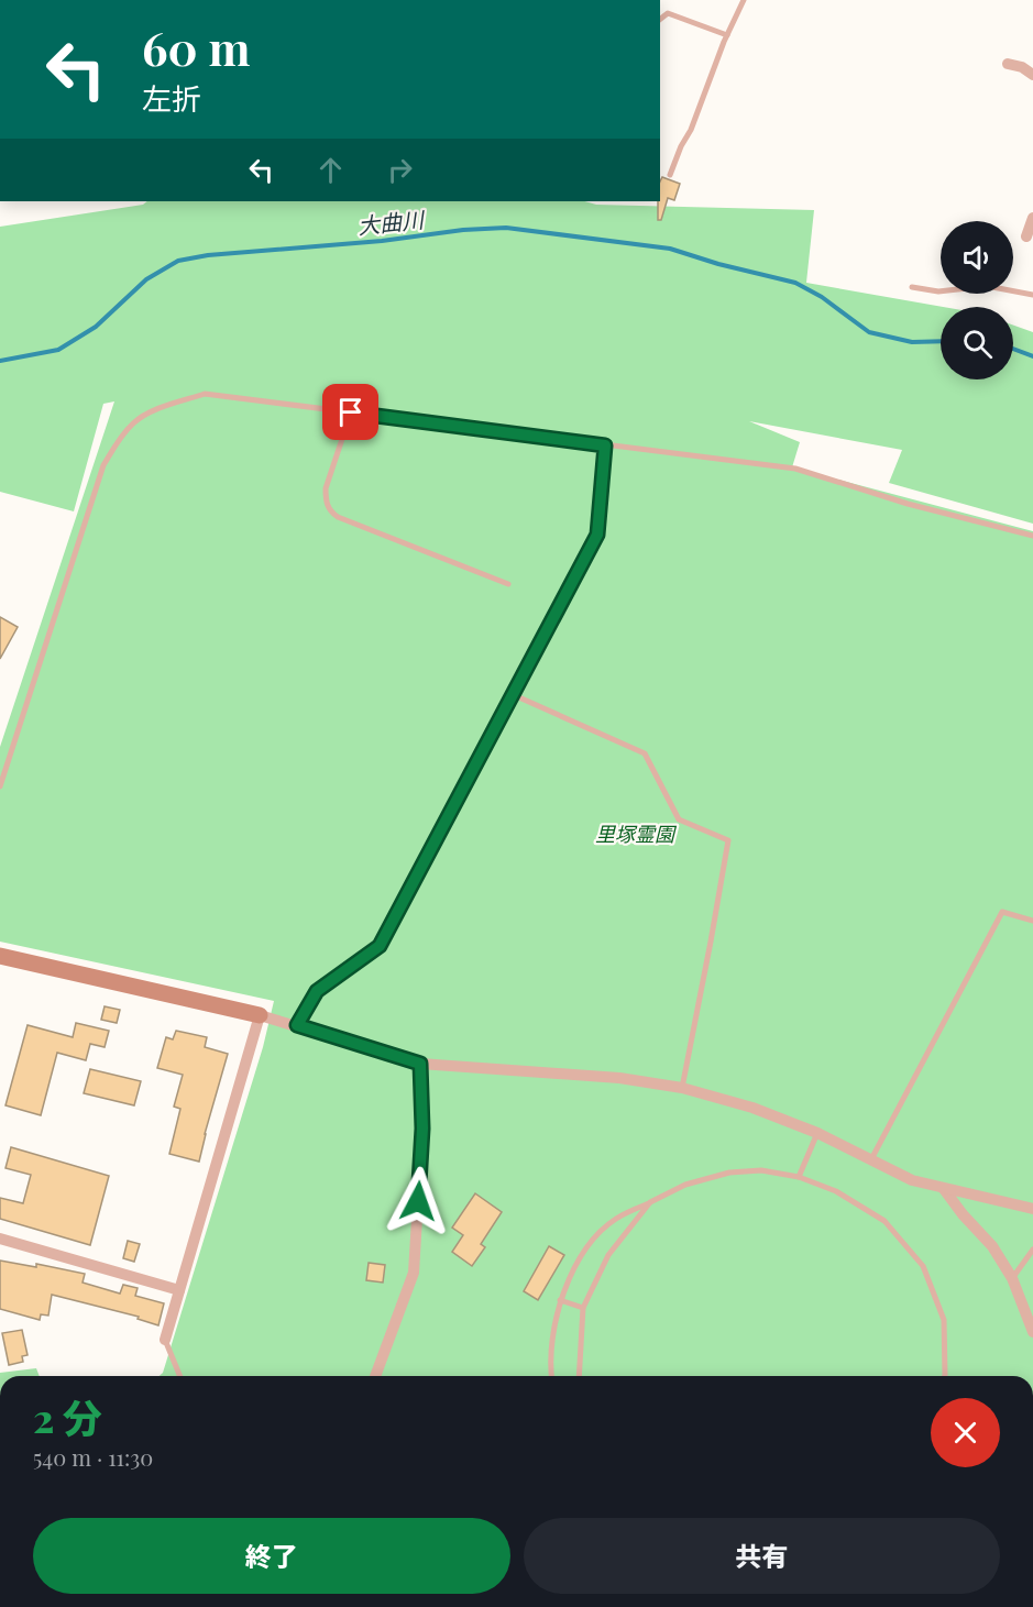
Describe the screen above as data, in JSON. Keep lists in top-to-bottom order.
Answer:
{
  "water": ["大曲川"],
  "parks": ["里塚霊園"],
  "page": {
    "turn": ["60 m", "左折"],
    "heading": ["2 分", "540 m · 11:30"],
    "buttons": ["終了", "共有"]
  }
}
